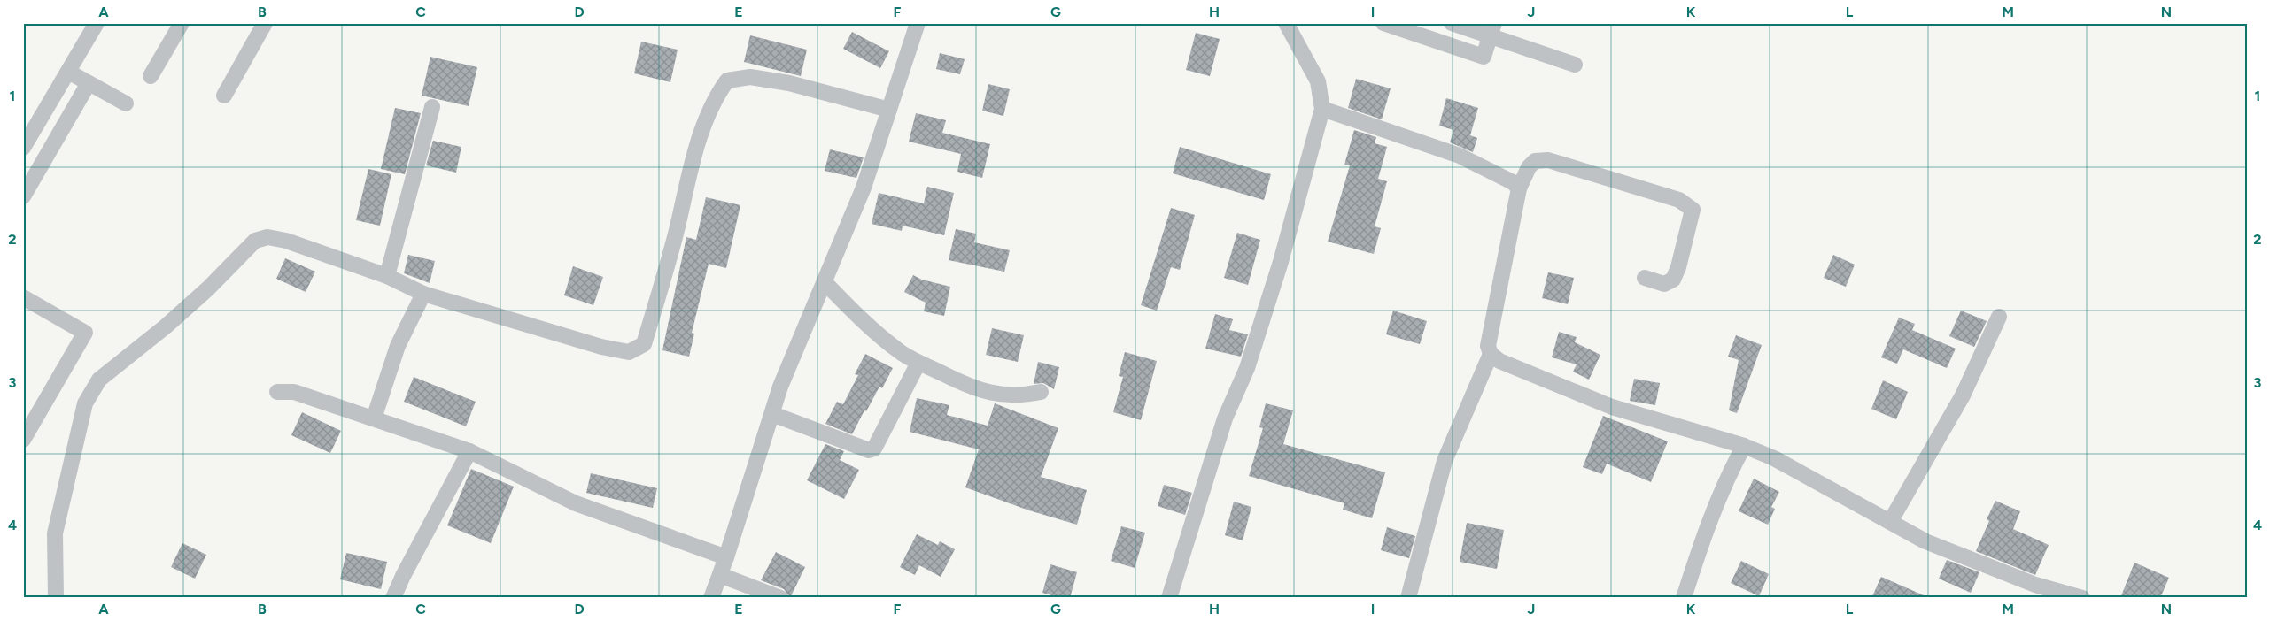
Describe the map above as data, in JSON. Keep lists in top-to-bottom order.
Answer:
{
  "grid": {
    "columns": [
      "A",
      "B",
      "C",
      "D",
      "E",
      "F",
      "G",
      "H",
      "I",
      "J",
      "K",
      "L",
      "M",
      "N"
    ],
    "rows": [
      "1",
      "2",
      "3",
      "4"
    ]
  }
}
